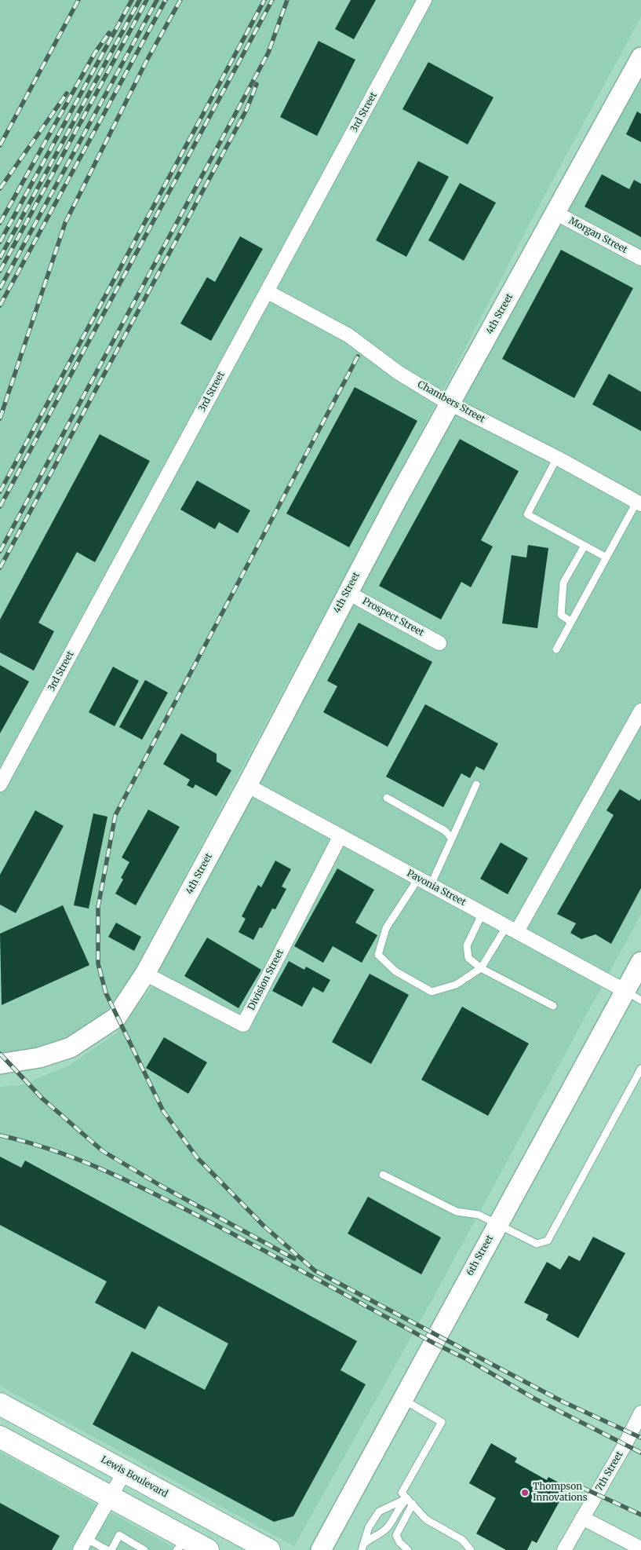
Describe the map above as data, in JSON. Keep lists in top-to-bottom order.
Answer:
{
  "streets": {
    "main road": ["4th Street", "6th Street", "Lewis Boulevard"],
    "street": [
      "3rd Street",
      "Morgan Street",
      "Chambers Street",
      "Prospect Street",
      "Pavonia Street",
      "Division Street",
      "7th Street"
    ]
  },
  "crossings": [
    ["3rd Street", "Chambers Street"],
    ["Morgan Street", "4th Street"],
    ["4th Street", "Chambers Street"],
    ["4th Street", "Prospect Street"],
    ["4th Street", "Pavonia Street"],
    ["4th Street", "Division Street"],
    ["Pavonia Street", "Division Street"],
    ["Pavonia Street", "6th Street"]
  ],
  "places": ["Thompson Innovations"]
}
